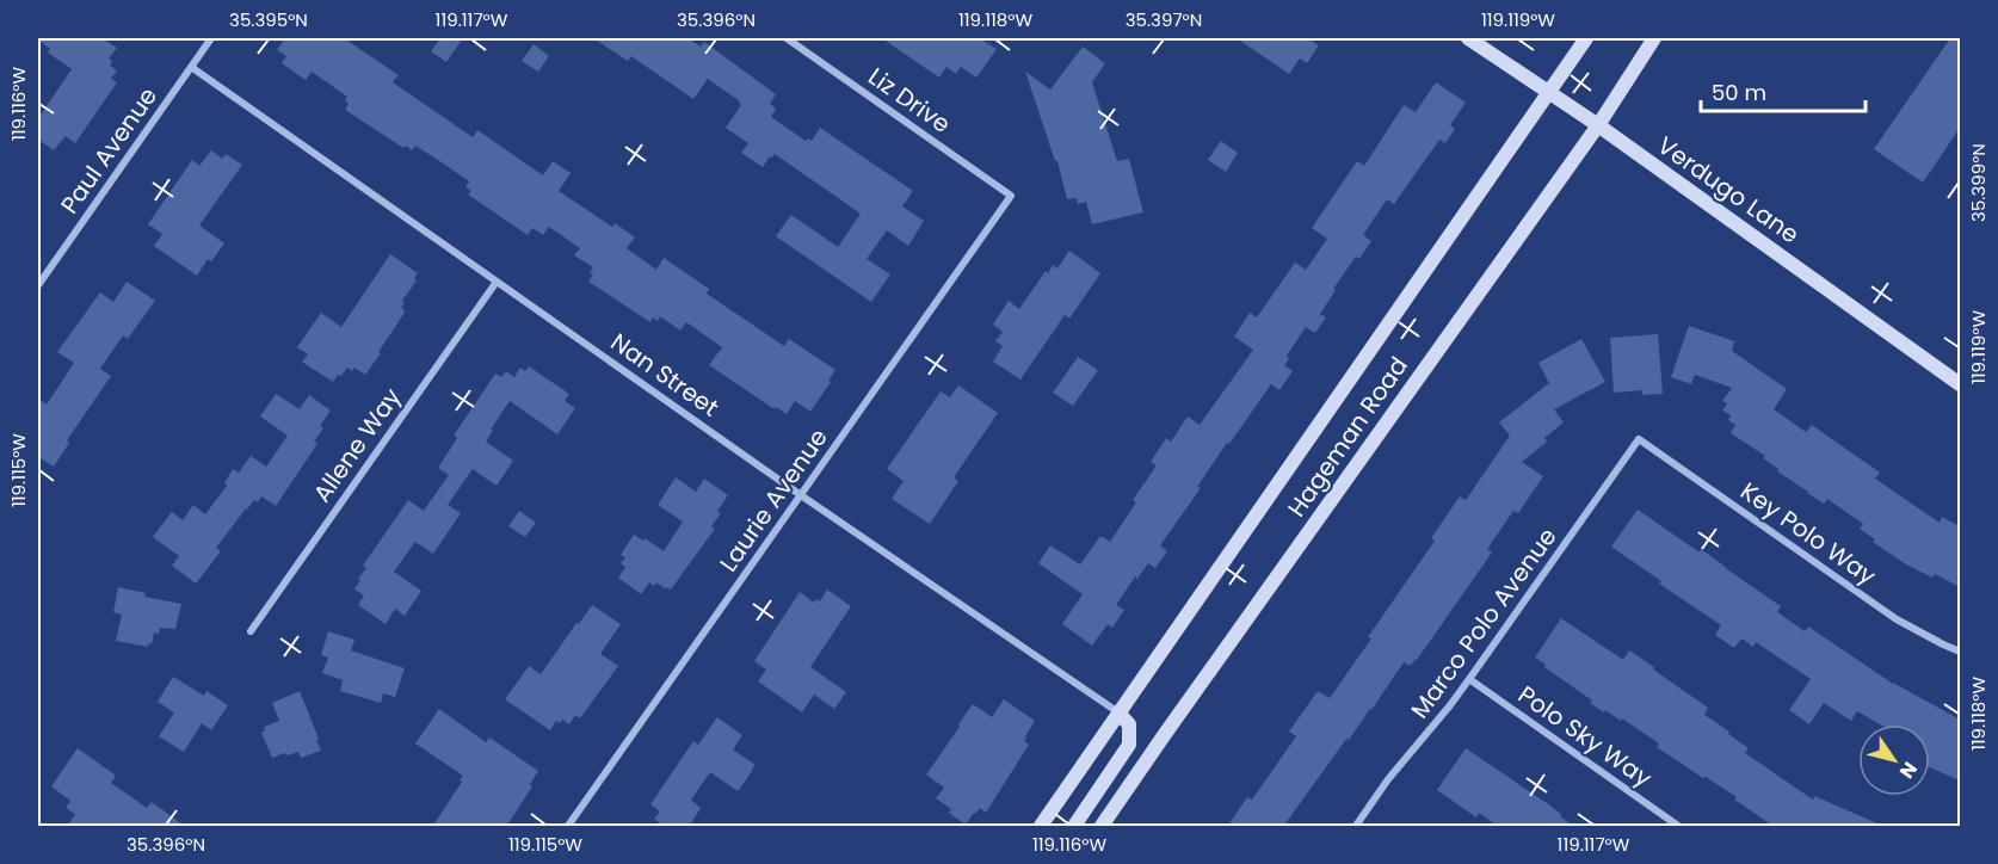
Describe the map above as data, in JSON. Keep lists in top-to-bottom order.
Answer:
{
  "streets": {
    "main road": ["Verdugo Lane", "Hageman Road"],
    "street": [
      "Liz Drive",
      "Paul Avenue",
      "Nan Street",
      "Allene Way",
      "Laurie Avenue",
      "Key Polo Way",
      "Marco Polo Avenue",
      "Polo Sky Way"
    ]
  },
  "crossings": [
    ["Liz Drive", "Laurie Avenue"],
    ["Paul Avenue", "Nan Street"],
    ["Verdugo Lane", "Hageman Road"],
    ["Nan Street", "Hageman Road"],
    ["Nan Street", "Allene Way"],
    ["Nan Street", "Laurie Avenue"],
    ["Key Polo Way", "Marco Polo Avenue"],
    ["Marco Polo Avenue", "Polo Sky Way"]
  ],
  "scale_bar": "50 m",
  "north": "bottom right",
  "coordinates": [
    "35.395°N",
    "119.117°W",
    "35.396°N",
    "119.118°W",
    "35.397°N",
    "119.119°W",
    "119.116°W",
    "35.399°N",
    "119.115°W"
  ]
}
